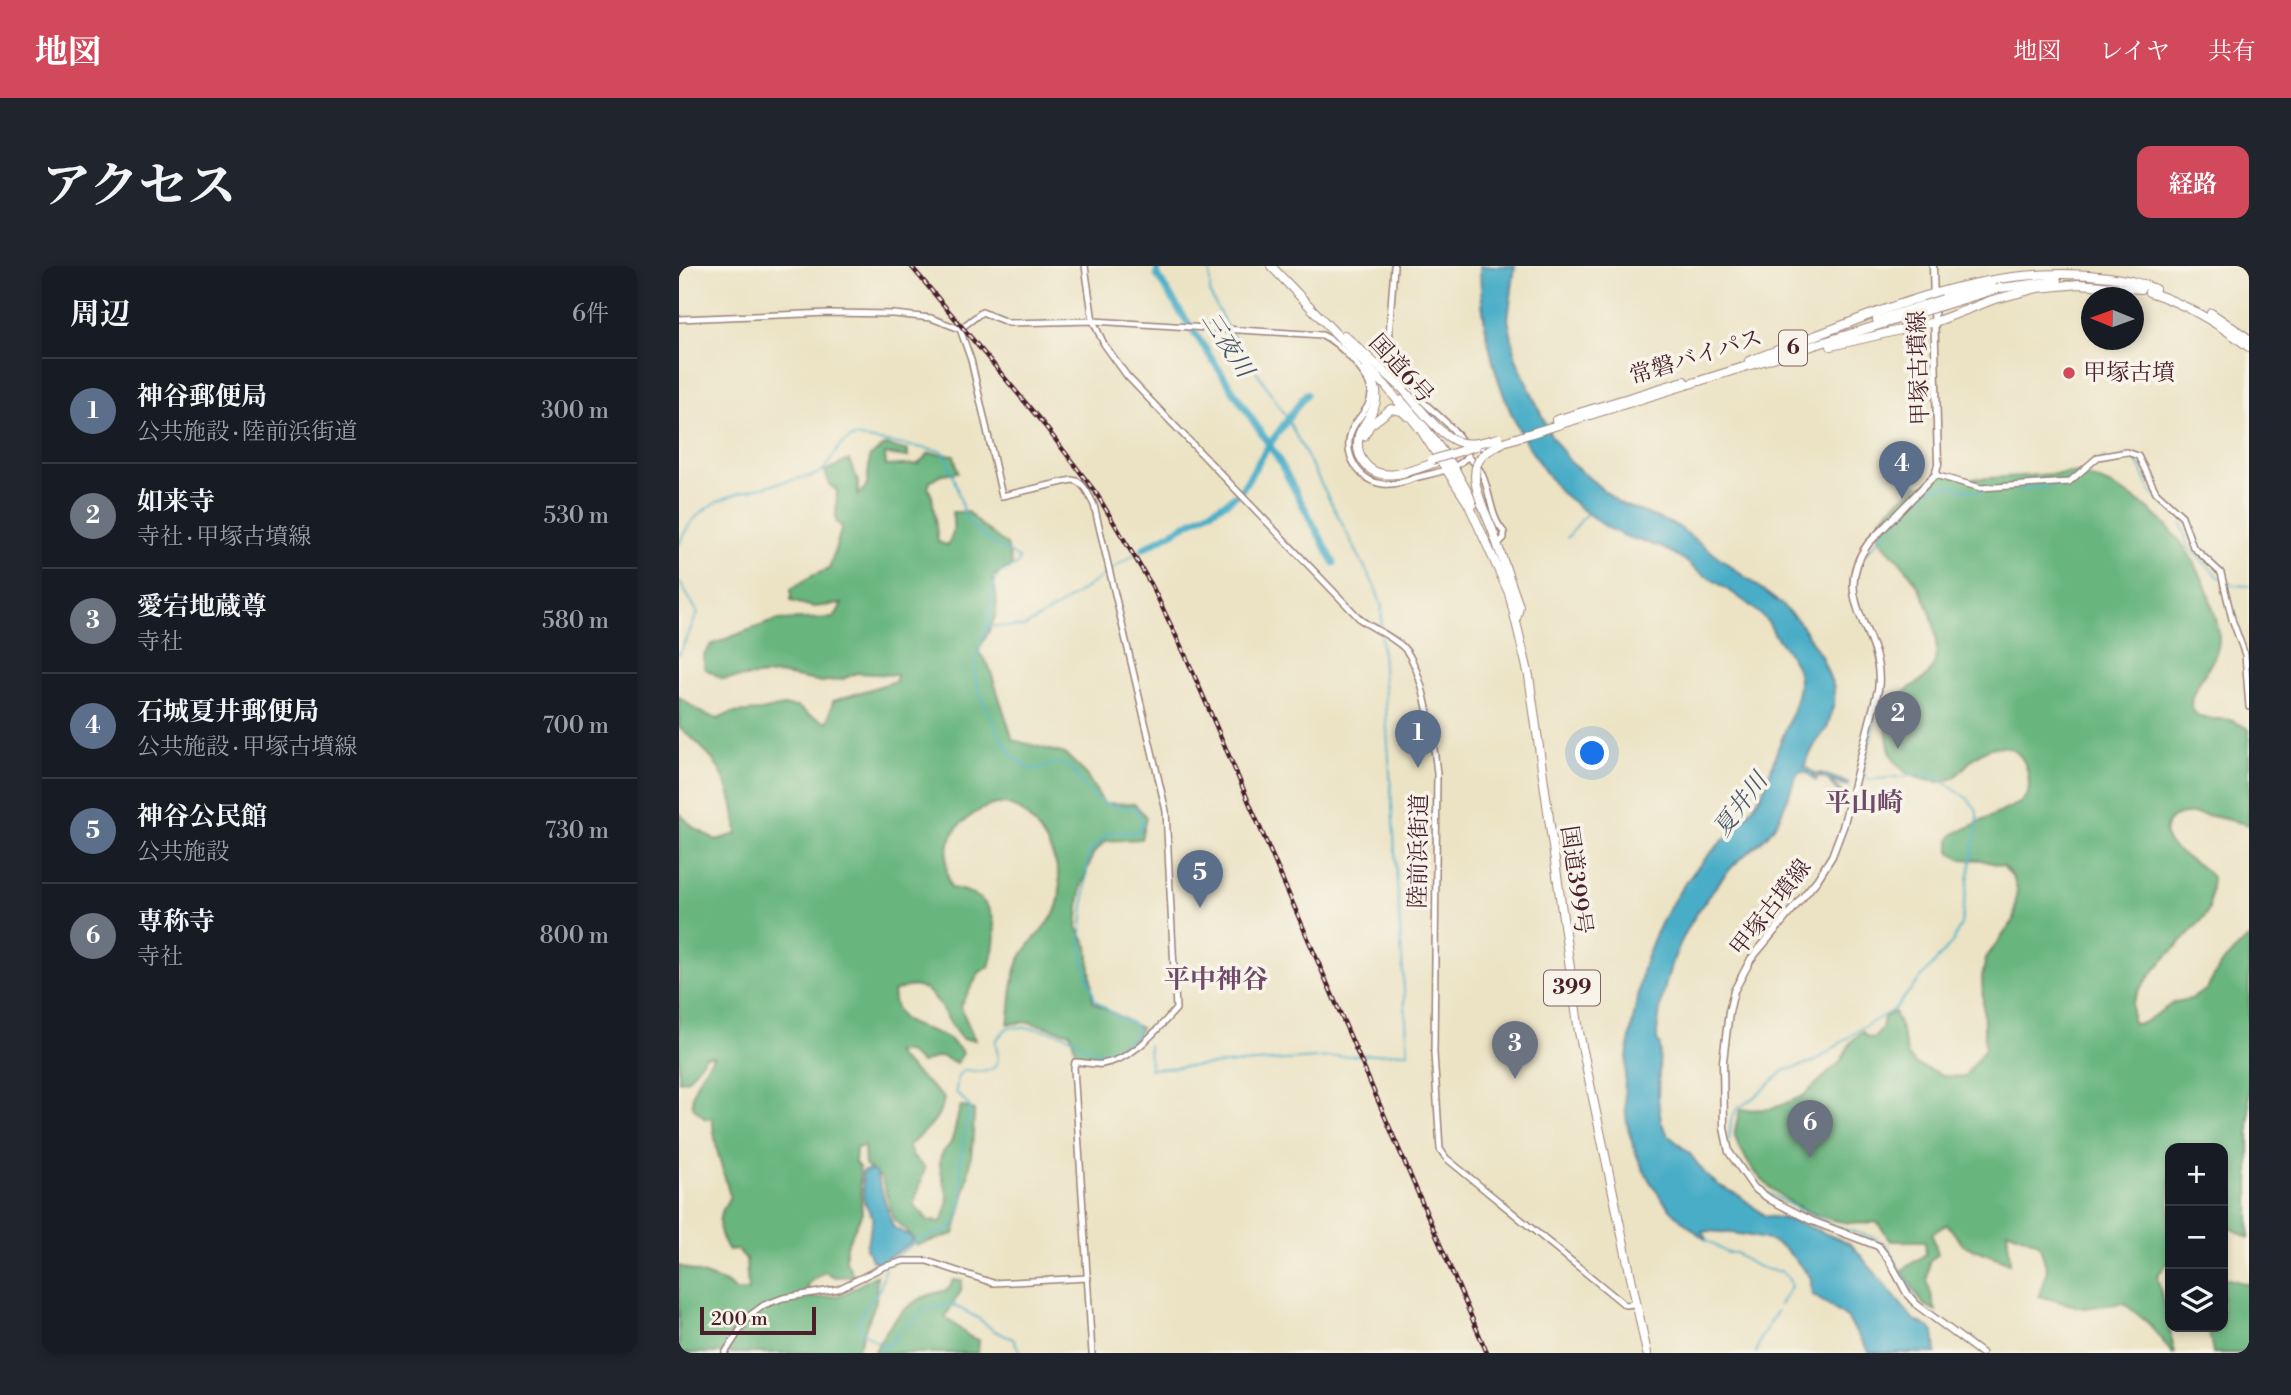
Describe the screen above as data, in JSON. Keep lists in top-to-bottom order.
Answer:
{
  "streets": {
    "highway": [
      "6",
      "常磐バイパス",
      "国道6号",
      "国道399号",
      "399"
    ],
    "main road": ["甲塚古墳線"],
    "street": ["陸前浜街道"]
  },
  "crossings": [
    ["6", "常磐バイパス"],
    ["6", "国道6号"],
    ["6", "国道399号"],
    ["常磐バイパス", "国道6号"],
    ["国道6号", "国道399号"],
    ["陸前浜街道", "国道399号"]
  ],
  "districts": ["平山崎", "平中神谷"],
  "water": ["三夜川", "夏井川"],
  "places": ["甲塚古墳"],
  "scale_bar": "200 m",
  "north": "left",
  "page": {
    "header": "地図",
    "nav": ["地図", "レイヤ", "共有"],
    "title": "アクセス",
    "buttons": "経路",
    "heading": ["周辺", "6件"],
    "list": [
      {
        "mark": "1",
        "name": "神谷郵便局",
        "note": "公共施設 · 陸前浜街道",
        "value": "300 m"
      },
      {
        "mark": "2",
        "name": "如来寺",
        "note": "寺社 · 甲塚古墳線",
        "value": "530 m"
      },
      {
        "mark": "3",
        "name": "愛宕地蔵尊",
        "note": "寺社",
        "value": "580 m"
      },
      {
        "mark": "4",
        "name": "石城夏井郵便局",
        "note": "公共施設 · 甲塚古墳線",
        "value": "700 m"
      },
      {
        "mark": "5",
        "name": "神谷公民館",
        "note": "公共施設",
        "value": "730 m"
      },
      {
        "mark": "6",
        "name": "専称寺",
        "note": "寺社",
        "value": "800 m"
      }
    ],
    "pins": [
      "4",
      "2",
      "1",
      "5",
      "3",
      "6"
    ],
    "map_buttons": ["+", "−"],
    "scale": "200 m"
  }
}
